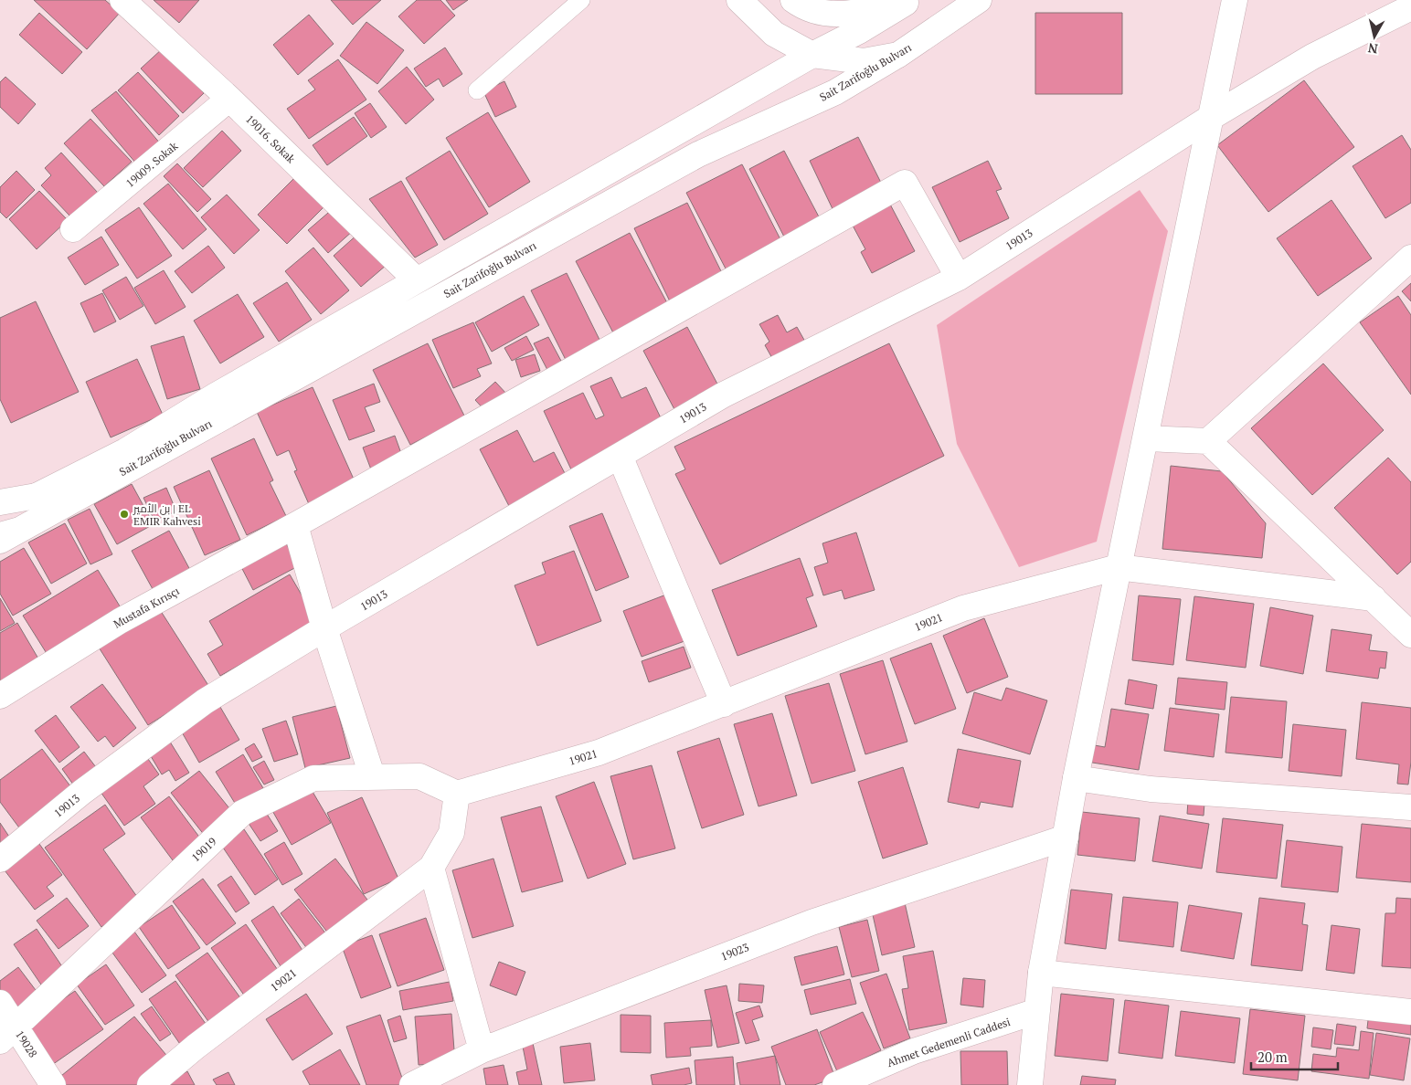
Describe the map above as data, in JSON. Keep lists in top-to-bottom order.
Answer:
{
  "streets": {
    "street": [
      "Sait Zarifoğlu Bulvarı",
      "19016. Sokak",
      "19009. Sokak",
      "19013",
      "Mustafa Kırısçı",
      "19021",
      "19019",
      "19023",
      "Ahmet Gedemenli Caddesi",
      "19028"
    ]
  },
  "crossings": [
    ["Sait Zarifoğlu Bulvarı", "19016. Sokak"],
    ["19016. Sokak", "19009. Sokak"],
    ["19013", "Mustafa Kırısçı"],
    ["19021", "19019"],
    ["19019", "19028"]
  ],
  "places": ["بن الأمير | EL EMIR Kahvesi"],
  "scale_bar": "20 m",
  "north": "bottom"
}
